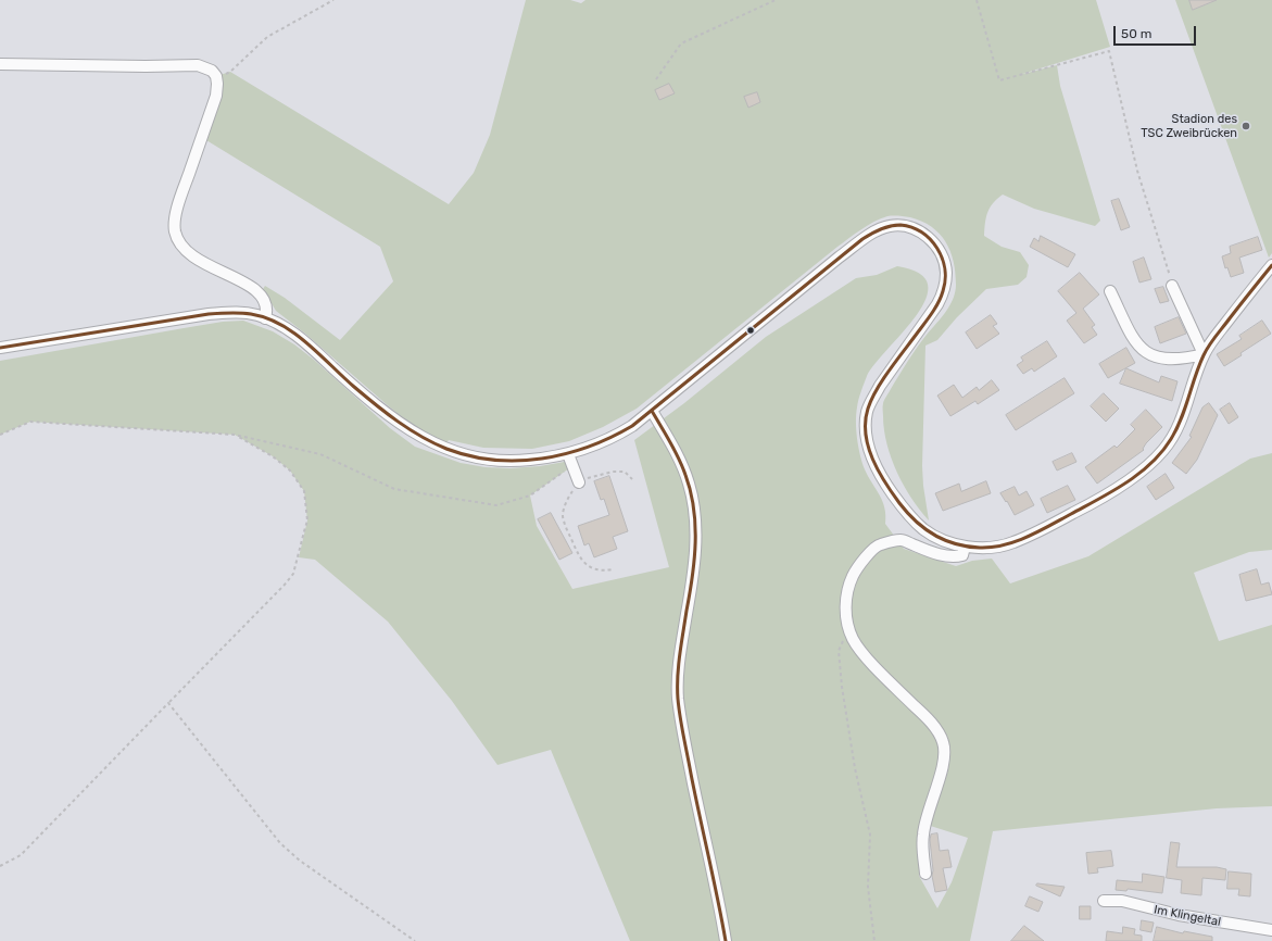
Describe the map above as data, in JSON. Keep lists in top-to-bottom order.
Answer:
{
  "streets": {
    "street": ["Im Klingeltal"]
  },
  "places": ["Stadion des TSC Zweibrücken"],
  "scale_bar": "50 m"
}
